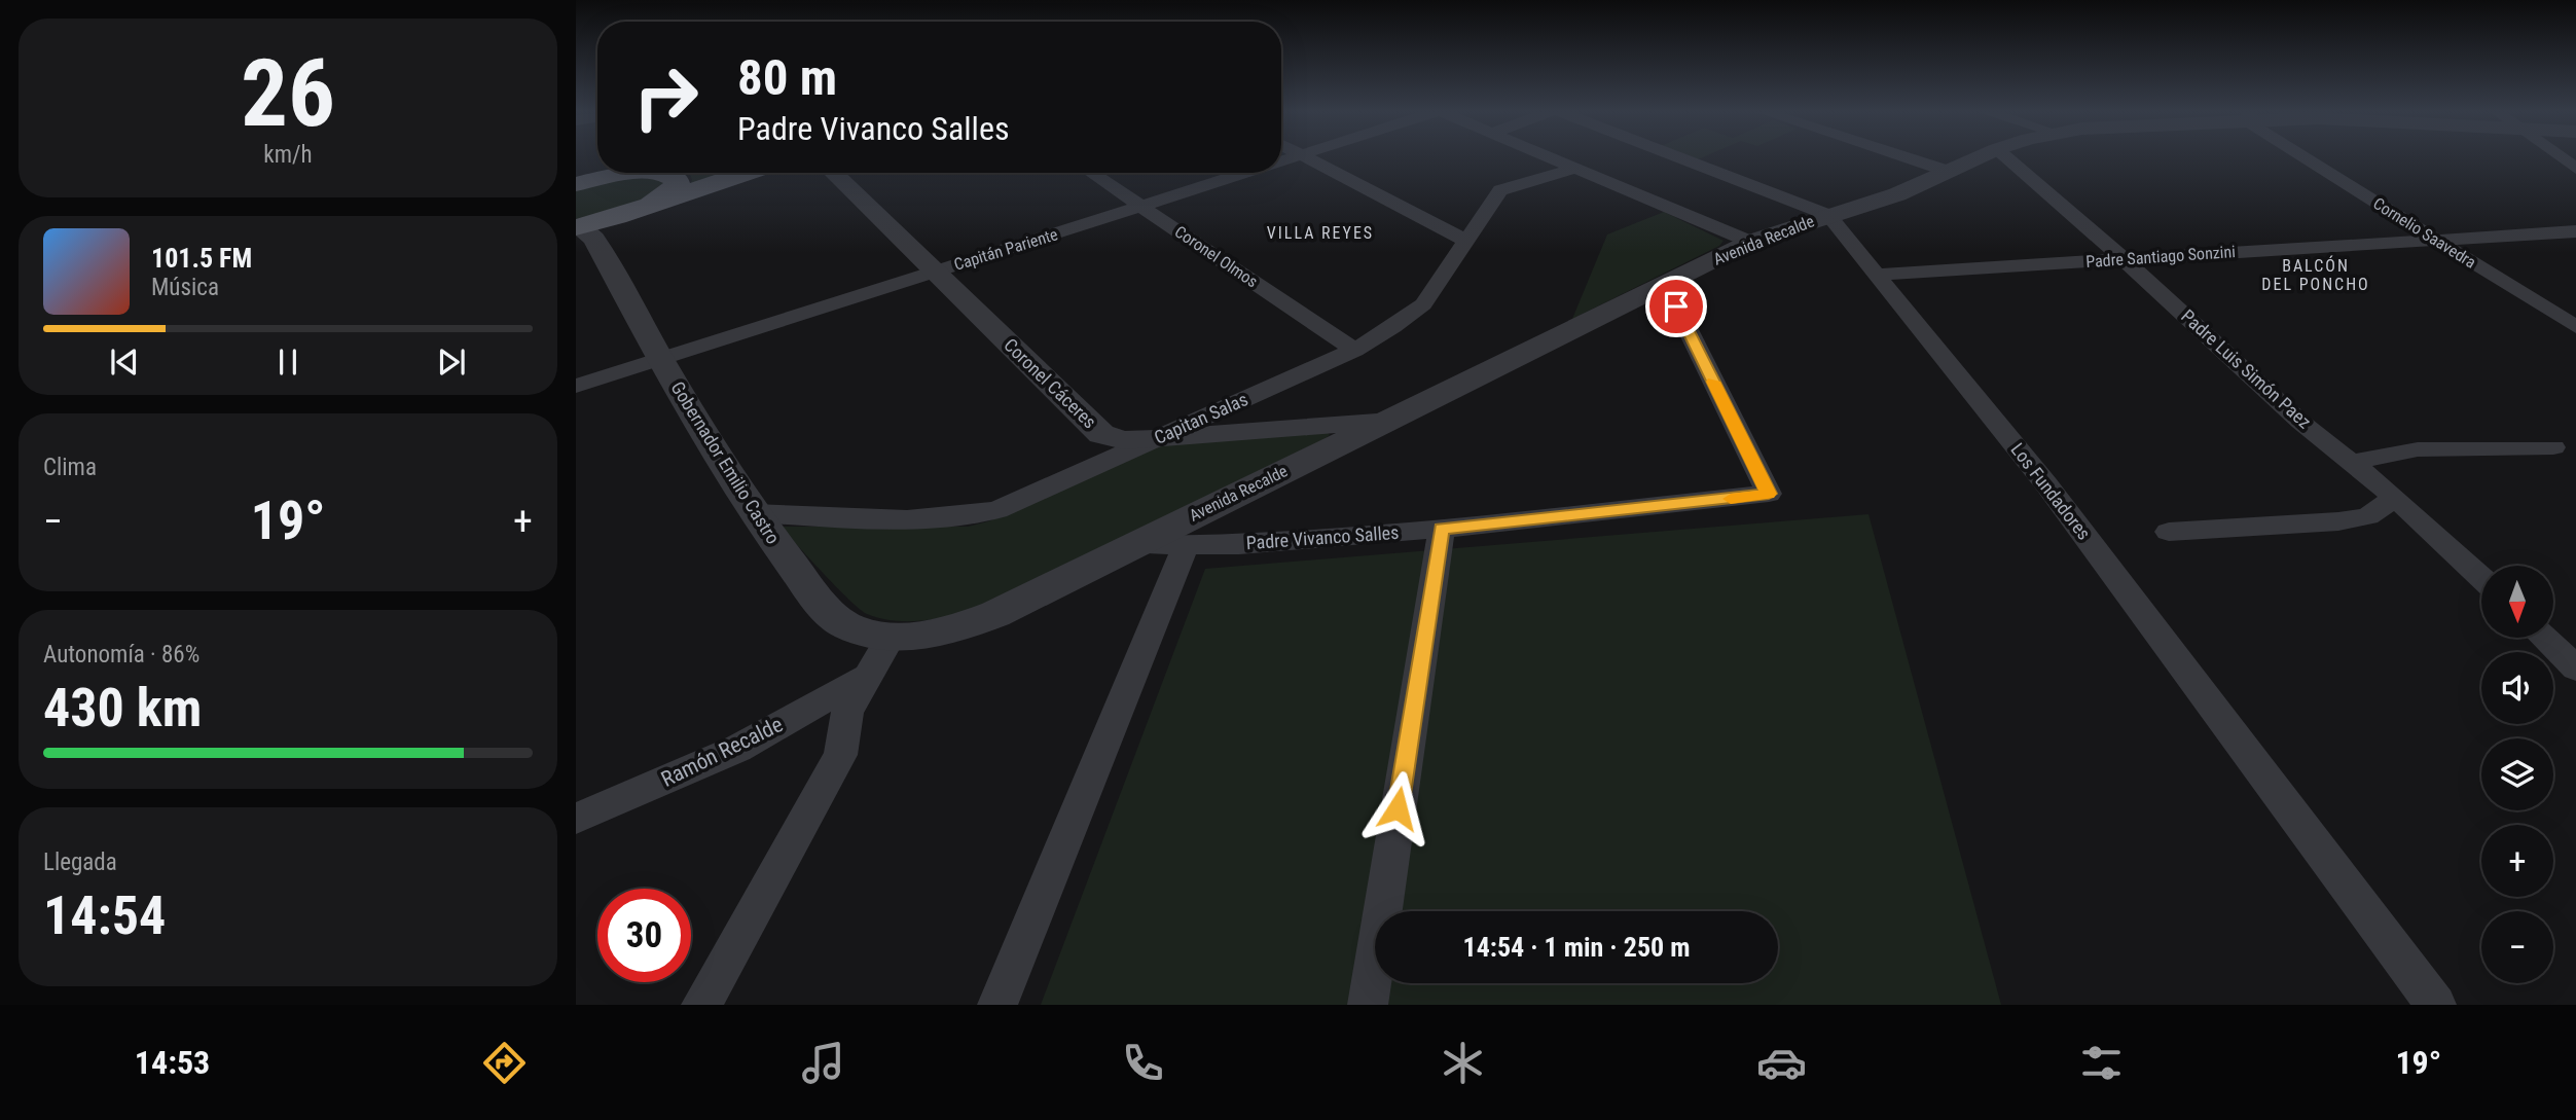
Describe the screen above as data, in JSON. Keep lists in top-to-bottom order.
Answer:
{
  "streets": {
    "street": [
      "Cornelio Saavedra",
      "Avenida Recalde",
      "Capitán Pariente",
      "Coronel Olmos",
      "Padre Santiago Sonzini",
      "Padre Luis Simón Paez",
      "Coronel Cáceres",
      "Capitan Salas",
      "Gobernador Emilio Castro",
      "Los Fundadores",
      "Padre Vivanco Salles",
      "Ramón Recalde"
    ]
  },
  "crossings": [
    ["Cornelio Saavedra", "Padre Santiago Sonzini"],
    ["Avenida Recalde", "Coronel Cáceres"],
    ["Avenida Recalde", "Gobernador Emilio Castro"],
    ["Avenida Recalde", "Los Fundadores"],
    ["Avenida Recalde", "Padre Vivanco Salles"],
    ["Capitán Pariente", "Coronel Olmos"],
    ["Capitán Pariente", "Coronel Cáceres"],
    ["Capitán Pariente", "Gobernador Emilio Castro"],
    ["Coronel Olmos", "Capitan Salas"],
    ["Padre Santiago Sonzini", "Padre Luis Simón Paez"],
    ["Padre Santiago Sonzini", "Los Fundadores"],
    ["Coronel Cáceres", "Capitan Salas"],
    ["Capitan Salas", "Gobernador Emilio Castro"]
  ],
  "districts": ["VILLA REYES", "BALCÓN DEL PONCHO"],
  "north": "bottom",
  "page": {
    "tile": [
      ["26", "km/h"],
      "Clima",
      ["Autonomía · 86%", "430 km"],
      ["Llegada", "14:54"]
    ],
    "turn": ["80 m", "Padre Vivanco Salles"],
    "song": ["101.5 FM", "Música"],
    "heat": ["−", "19°", "+"],
    "map_buttons": ["+", "−"],
    "limit": "30",
    "trip": "14:54 · 1 min · 250 m",
    "tabs": ["14:53", "19°"]
  }
}
